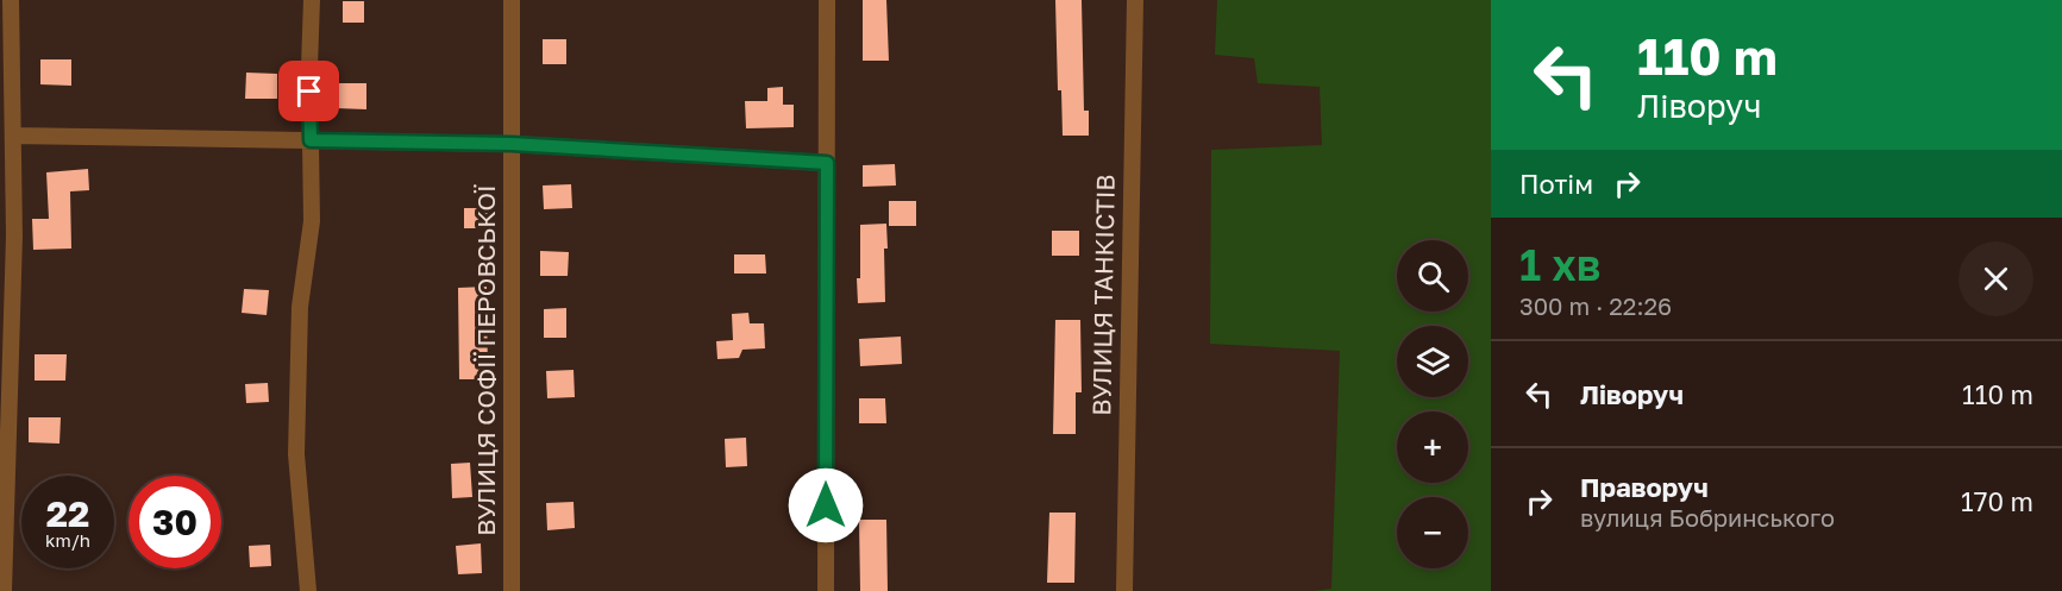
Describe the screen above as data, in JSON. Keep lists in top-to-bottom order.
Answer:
{
  "streets": {
    "street": ["ВУЛИЦЯ ТАНКІСТІВ", "ВУЛИЦЯ СОФІЇ ПЕРОВСЬКОЇ"]
  },
  "page": {
    "turn": ["110 m", "Ліворуч"],
    "then": "Потім",
    "heading": ["1 хв", "300 m · 22:26"],
    "map_buttons": ["+", "−"],
    "list": [
      {
        "name": "Ліворуч",
        "value": "110 m"
      },
      {
        "name": "Праворуч",
        "note": "вулиця Бобринського",
        "value": "170 m"
      }
    ],
    "speed": "22 km/h",
    "limit": "30"
  }
}
